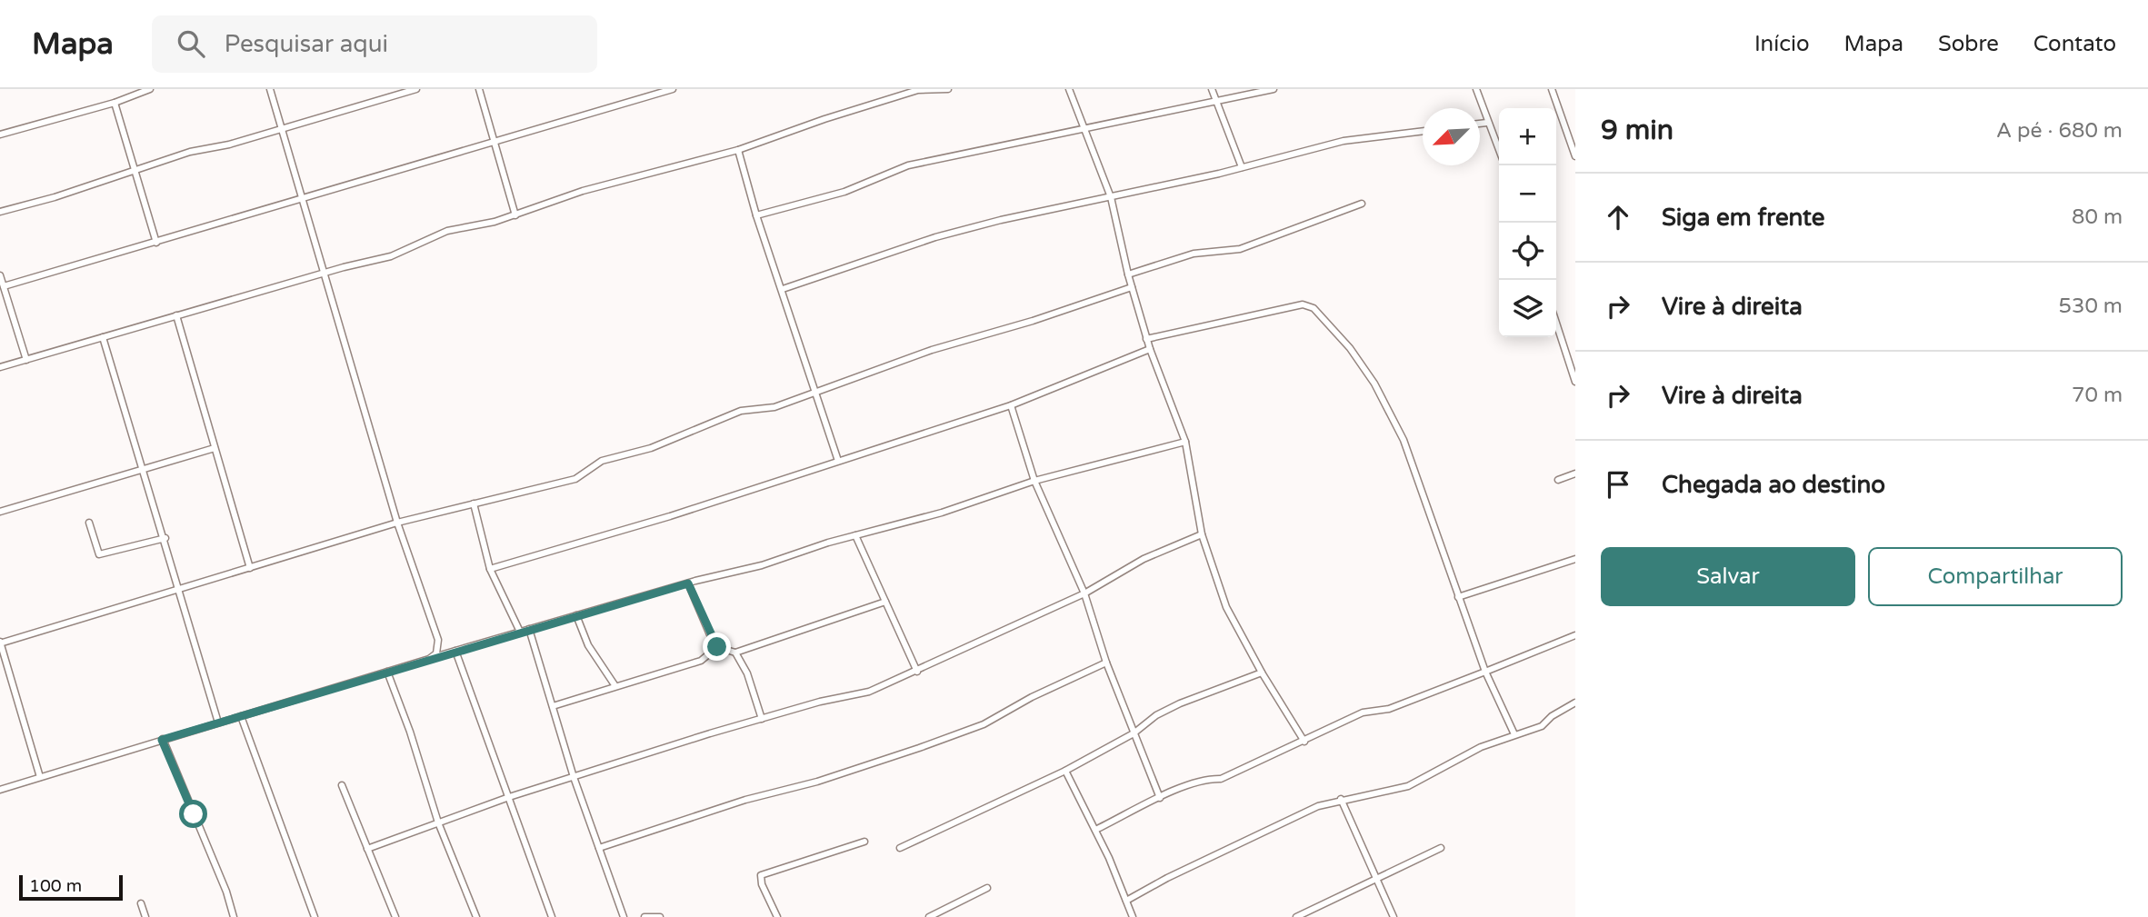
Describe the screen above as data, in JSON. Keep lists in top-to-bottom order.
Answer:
{
  "scale_bar": "100 m",
  "north": "bottom left",
  "page": {
    "header": "Mapa",
    "search": "Pesquisar aqui",
    "nav": [
      "Início",
      "Mapa",
      "Sobre",
      "Contato"
    ],
    "heading": ["9 min", "A pé · 680 m"],
    "map_buttons": ["+", "−"],
    "list": [
      ["Siga em frente", "80 m"],
      ["Vire à direita", "530 m"],
      ["Vire à direita", "70 m"],
      "Chegada ao destino"
    ],
    "buttons": ["Salvar", "Compartilhar"],
    "scale": "100 m"
  }
}
